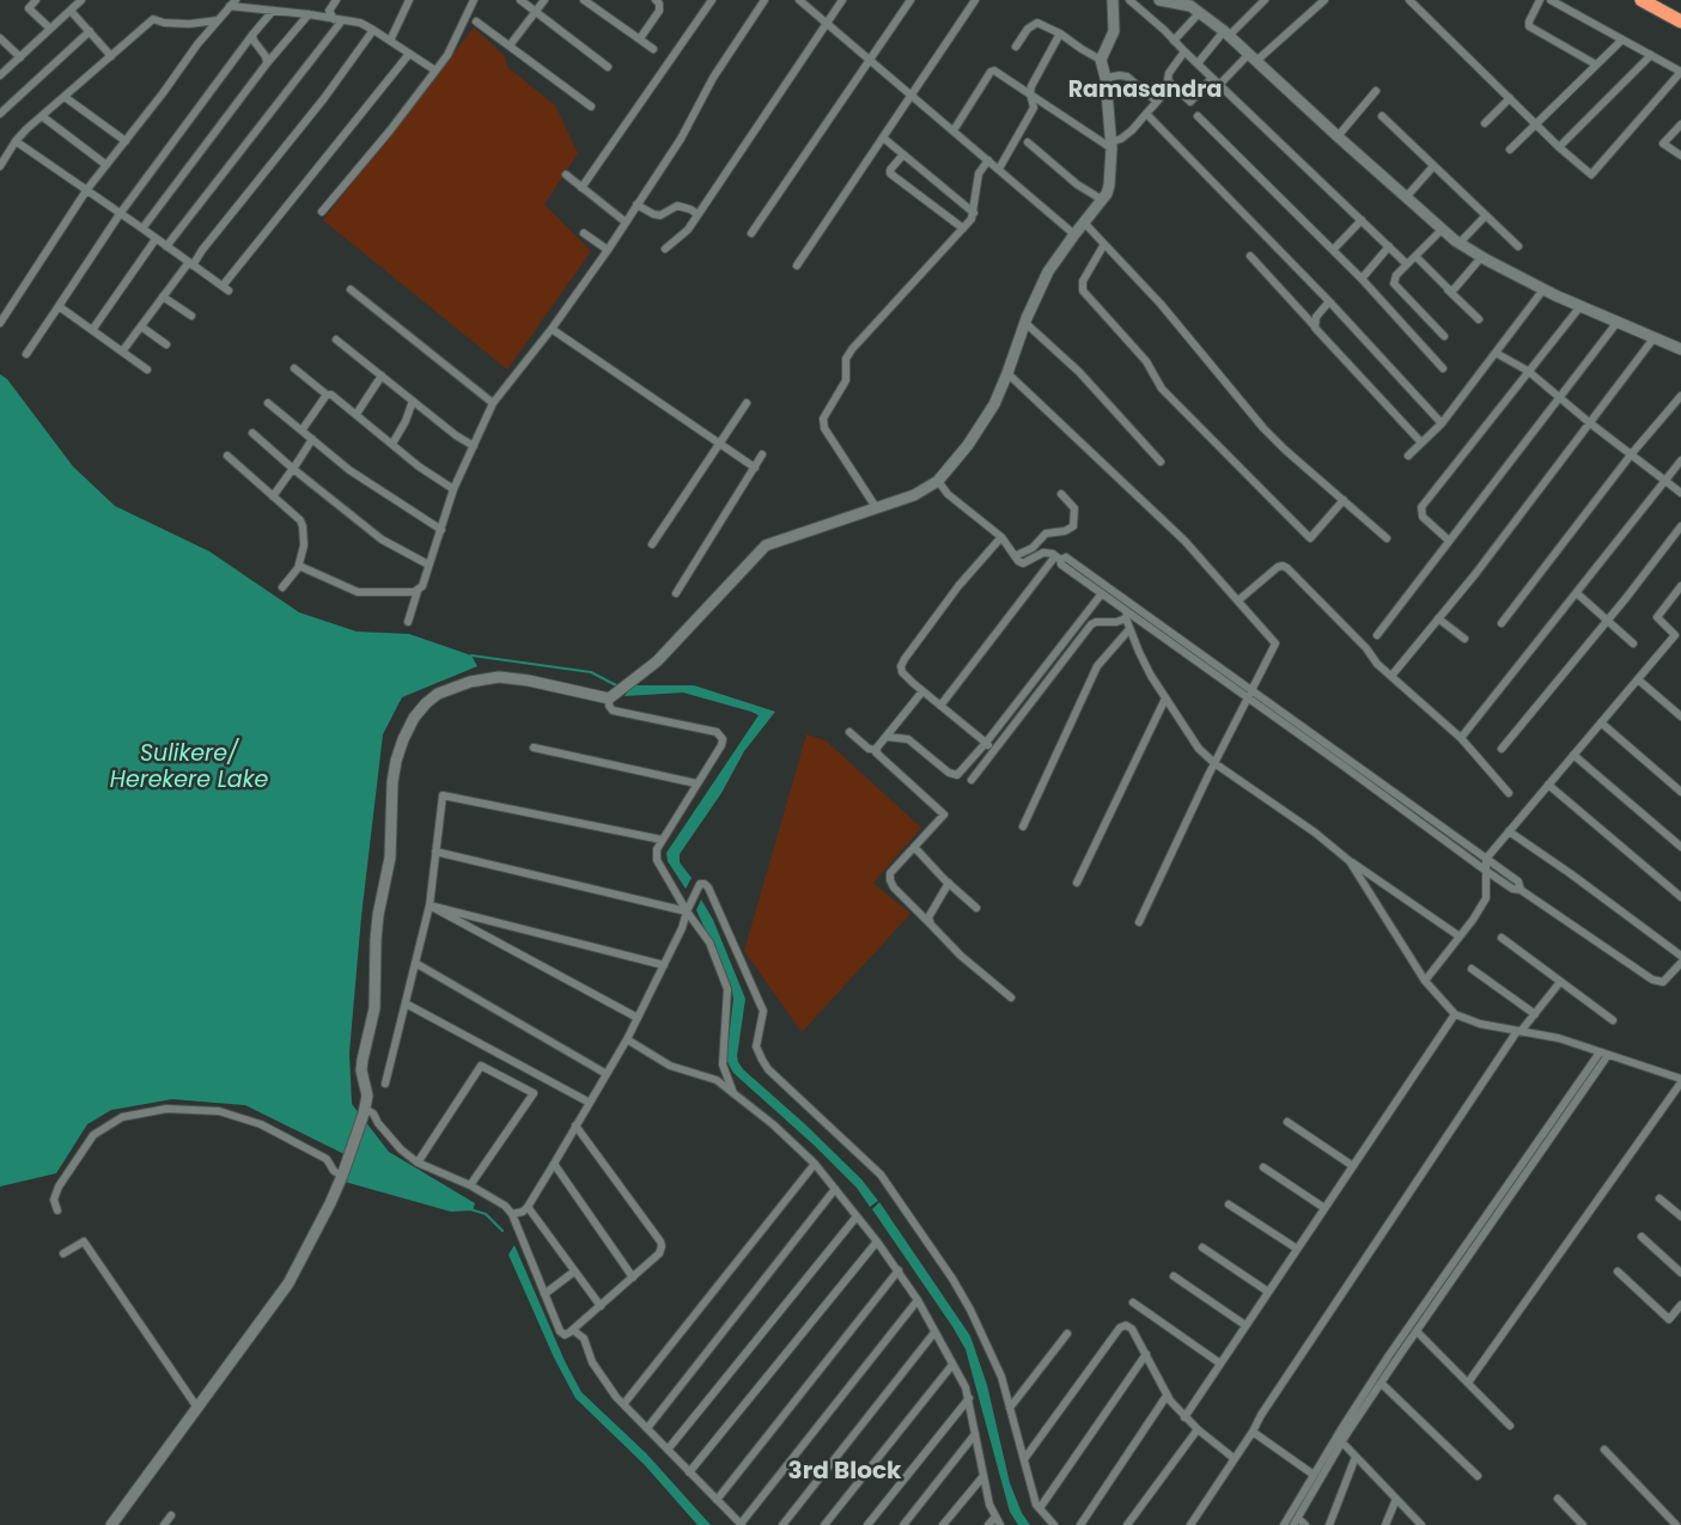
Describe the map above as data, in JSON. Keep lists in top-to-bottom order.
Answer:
{
  "districts": ["Ramasandra", "3rd Block"],
  "water": ["Sulikere/ Herekere Lake"]
}
